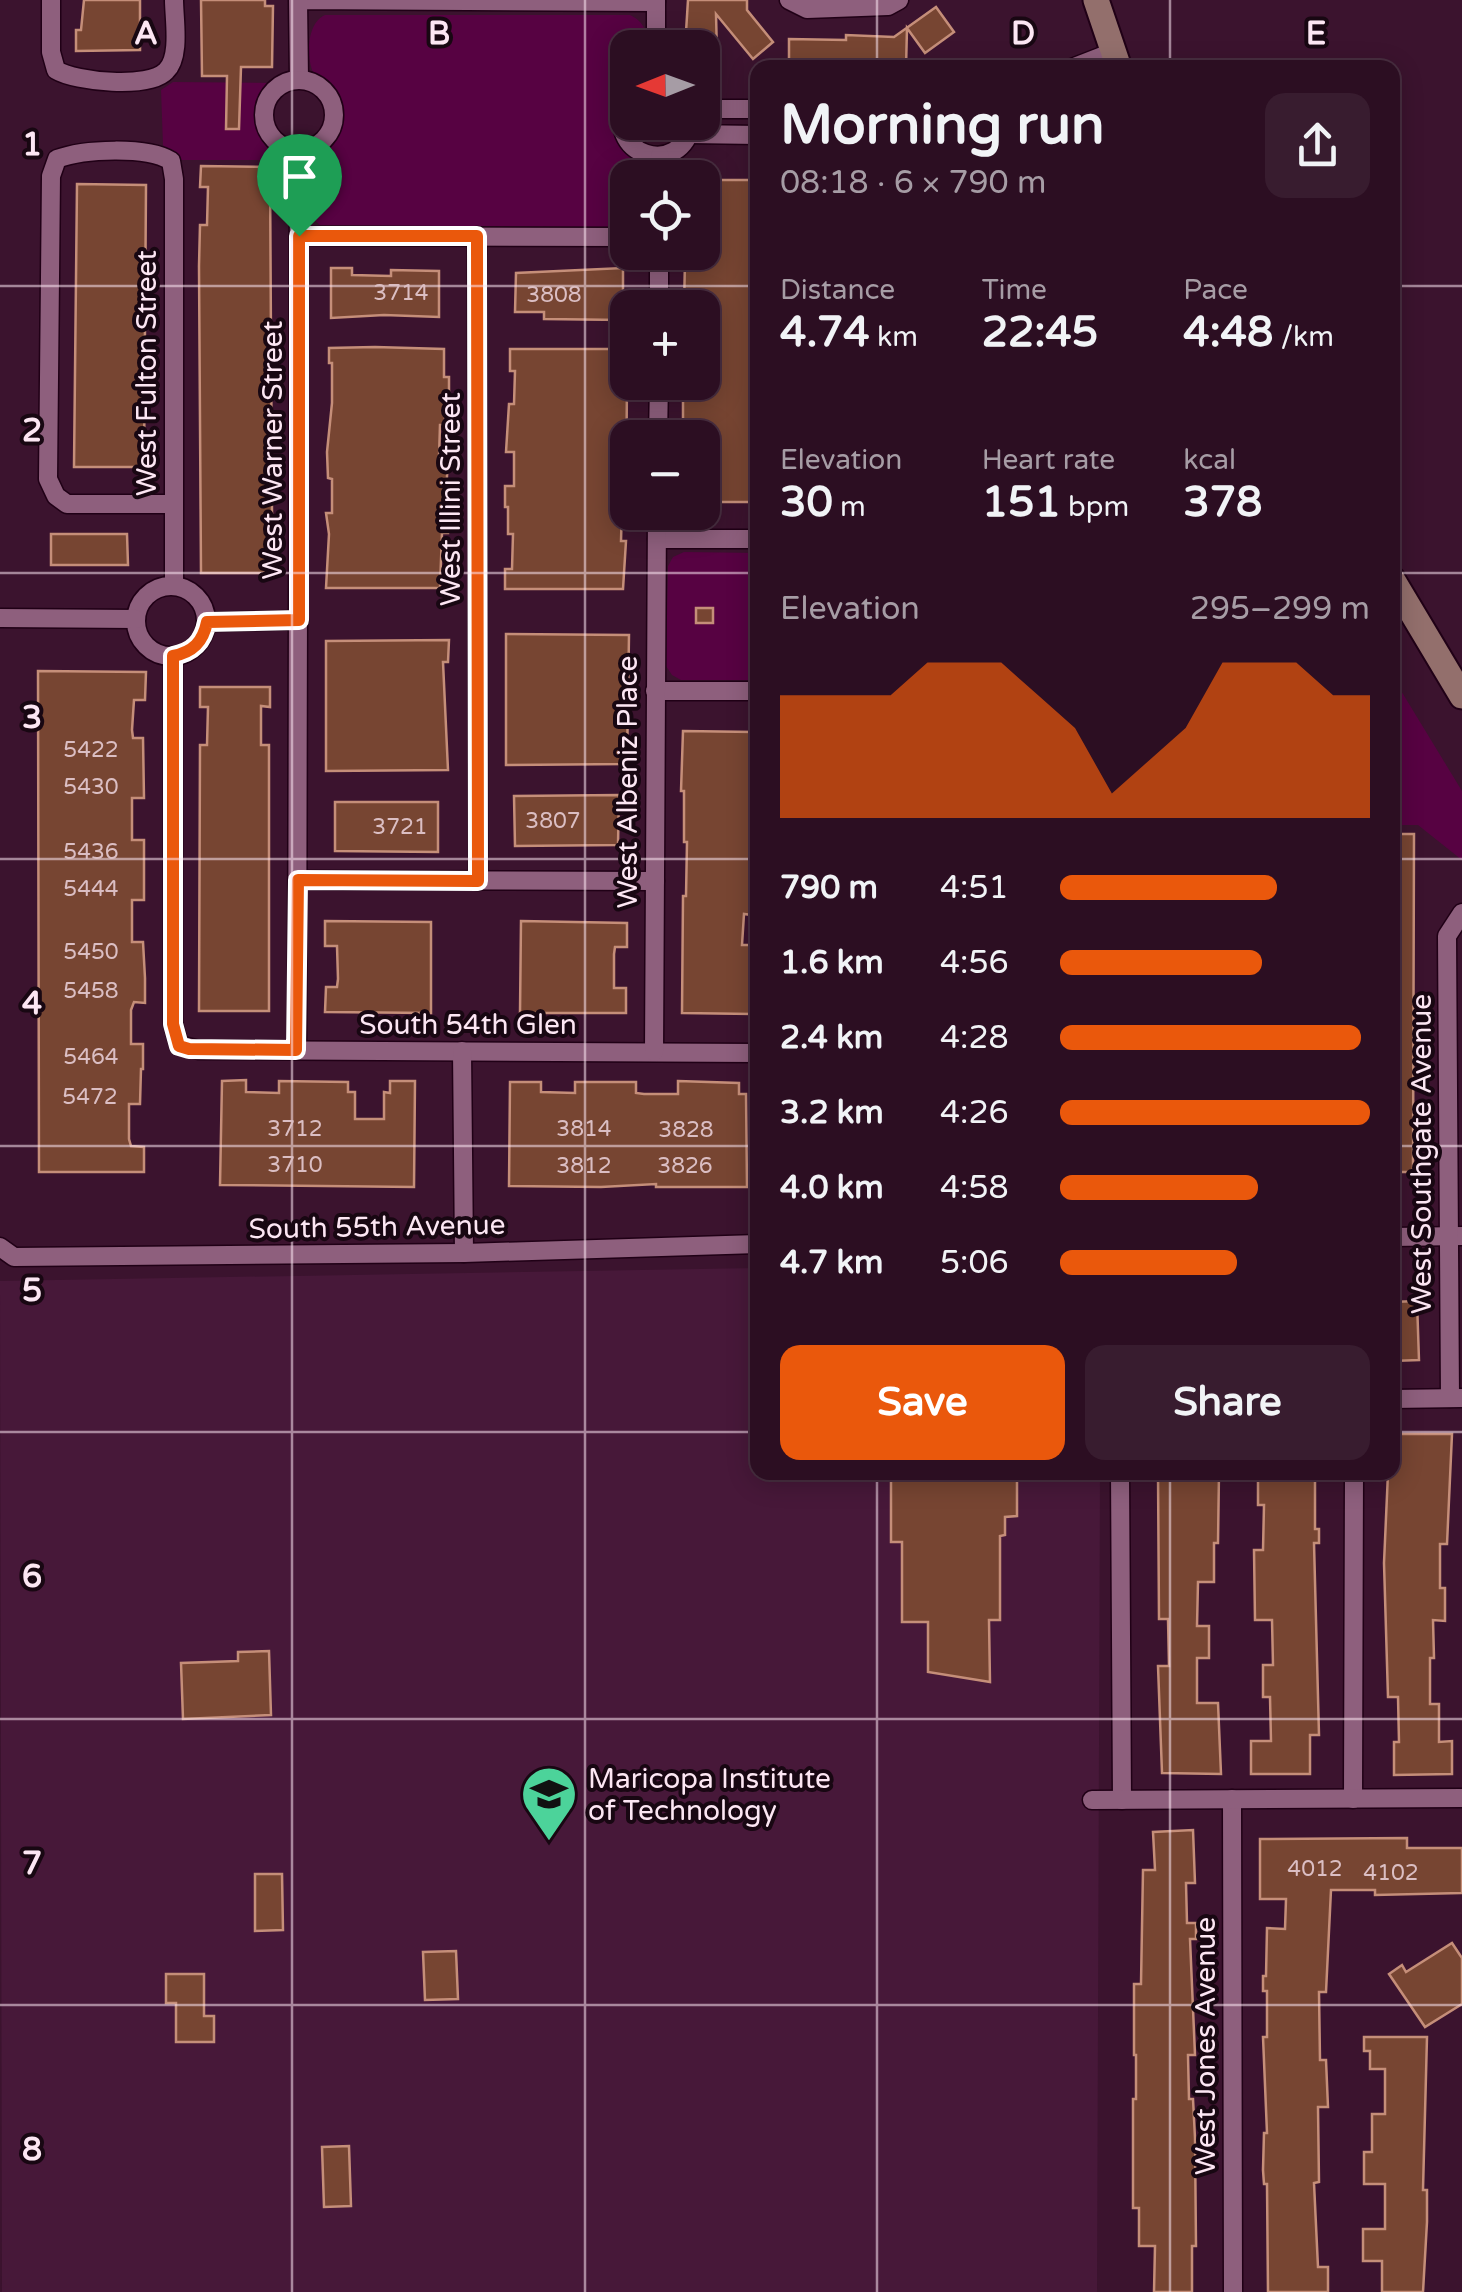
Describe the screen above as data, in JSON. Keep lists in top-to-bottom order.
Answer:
{
  "streets": {
    "street": [
      "West Fulton Street",
      "West Warner Street",
      "West Illini Street",
      "West Albeniz Place",
      "South 54th Glen",
      "West Southgate Avenue",
      "South 55th Avenue",
      "West Jones Avenue"
    ]
  },
  "crossings": [
    ["West Fulton Street", "South 54th Glen"],
    ["West Warner Street", "South 54th Glen"],
    ["West Albeniz Place", "South 54th Glen"]
  ],
  "places": {
    "school or university": ["Maricopa Institute of Technology"]
  },
  "house_numbers": [
    "3714",
    "3808",
    "5422",
    "5430",
    "3807",
    "3721",
    "5436",
    "5444",
    "5450",
    "5458",
    "5464",
    "5472",
    "3712",
    "3814",
    "3828",
    "3710",
    "3812",
    "3826",
    "4012",
    "4102"
  ],
  "north": "left",
  "page": {
    "map_buttons": ["+", "−"],
    "heading": ["Morning run", "08:18 · 6 × 790 m"],
    "stats": [
      ["Distance", "4.74 km"],
      ["Time", "22:45"],
      ["Pace", "4:48 /km"],
      ["Elevation", "30 m"],
      ["Heart rate", "151 bpm"],
      ["kcal", "378"]
    ],
    "chart": ["Elevation", "295–299 m"],
    "list": [
      {
        "name": "790 m",
        "note": "4:51"
      },
      {
        "name": "1.6 km",
        "note": "4:56"
      },
      {
        "name": "2.4 km",
        "note": "4:28"
      },
      {
        "name": "3.2 km",
        "note": "4:26"
      },
      {
        "name": "4.0 km",
        "note": "4:58"
      },
      {
        "name": "4.7 km",
        "note": "5:06"
      }
    ],
    "buttons": ["Save", "Share"]
  },
  "grid": {
    "columns": [
      "A",
      "B",
      "D",
      "E"
    ],
    "rows": [
      "1",
      "2",
      "3",
      "4",
      "5",
      "6",
      "7",
      "8"
    ]
  }
}
